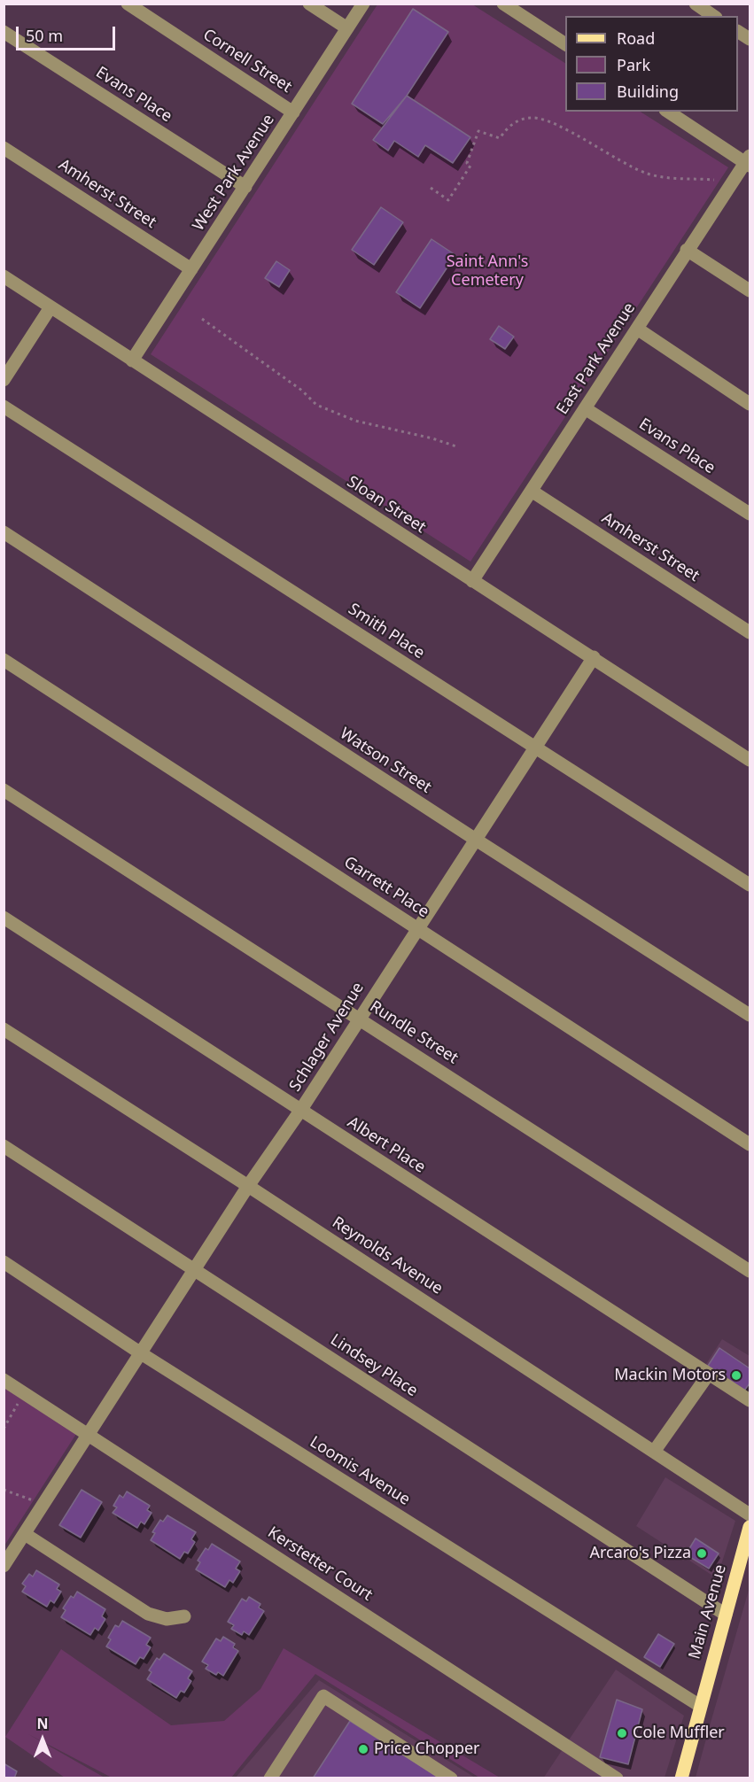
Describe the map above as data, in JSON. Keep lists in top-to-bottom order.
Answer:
{
  "streets": {
    "main road": ["Main Avenue"],
    "street": [
      "Cornell Street",
      "Evans Place",
      "West Park Avenue",
      "Amherst Street",
      "East Park Avenue",
      "Sloan Street",
      "Smith Place",
      "Watson Street",
      "Garrett Place",
      "Rundle Street",
      "Schlager Avenue",
      "Albert Place",
      "Reynolds Avenue",
      "Lindsey Place",
      "Loomis Avenue",
      "Kerstetter Court"
    ]
  },
  "crossings": [
    ["Cornell Street", "West Park Avenue"],
    ["Evans Place", "West Park Avenue"],
    ["Evans Place", "East Park Avenue"],
    ["West Park Avenue", "Amherst Street"],
    ["West Park Avenue", "Sloan Street"],
    ["Amherst Street", "East Park Avenue"],
    ["East Park Avenue", "Sloan Street"],
    ["Sloan Street", "Schlager Avenue"],
    ["Smith Place", "Schlager Avenue"],
    ["Watson Street", "Schlager Avenue"],
    ["Garrett Place", "Schlager Avenue"],
    ["Rundle Street", "Schlager Avenue"],
    ["Schlager Avenue", "Albert Place"],
    ["Schlager Avenue", "Reynolds Avenue"],
    ["Schlager Avenue", "Lindsey Place"],
    ["Schlager Avenue", "Loomis Avenue"],
    ["Schlager Avenue", "Kerstetter Court"],
    ["Lindsey Place", "Main Avenue"],
    ["Loomis Avenue", "Main Avenue"]
  ],
  "parks": ["Saint Ann's Cemetery"],
  "places": [
    "Mackin Motors",
    "Arcaro's Pizza",
    "Cole Muffler",
    "Price Chopper"
  ],
  "legend": ["Road", "Park", "Building"],
  "scale_bar": "50 m",
  "north": "top"
}
